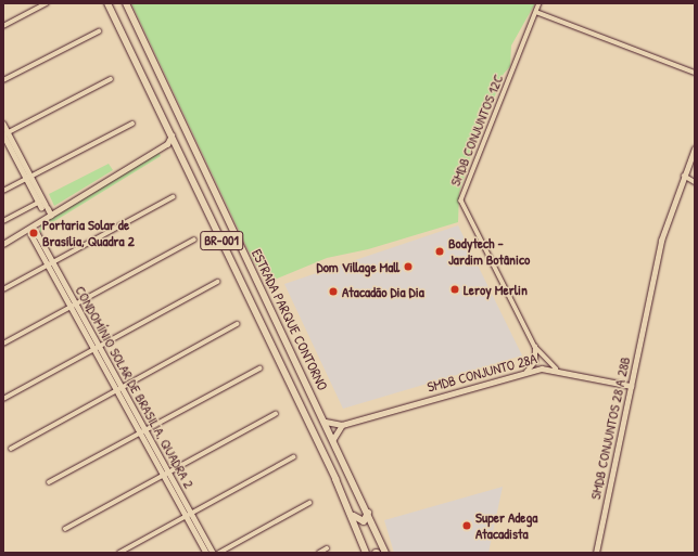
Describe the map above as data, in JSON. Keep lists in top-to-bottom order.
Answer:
{
  "streets": {
    "highway": ["BR-001", "ESTRADA PARQUE CONTORNO"],
    "street": [
      "SMDB CONJUNTOS 12C",
      "SMDB CONJUNTO 28A",
      "CONDOMÍNIO SOLAR DE BRASILIA, QUADRA 2",
      "SMDB CONJUNTOS 28 A 28B"
    ]
  },
  "crossings": [
    ["SMDB CONJUNTOS 12C", "SMDB CONJUNTO 28A"],
    ["SMDB CONJUNTO 28A", "SMDB CONJUNTOS 28 A 28B"]
  ],
  "places": [
    "Portaria Solar de Brasília, Quadra 2",
    "Bodytech - Jardim Botânico",
    "Dom Village Mall",
    "Leroy Merlin",
    "Atacadão Dia Dia",
    "Super Adega Atacadista"
  ]
}
